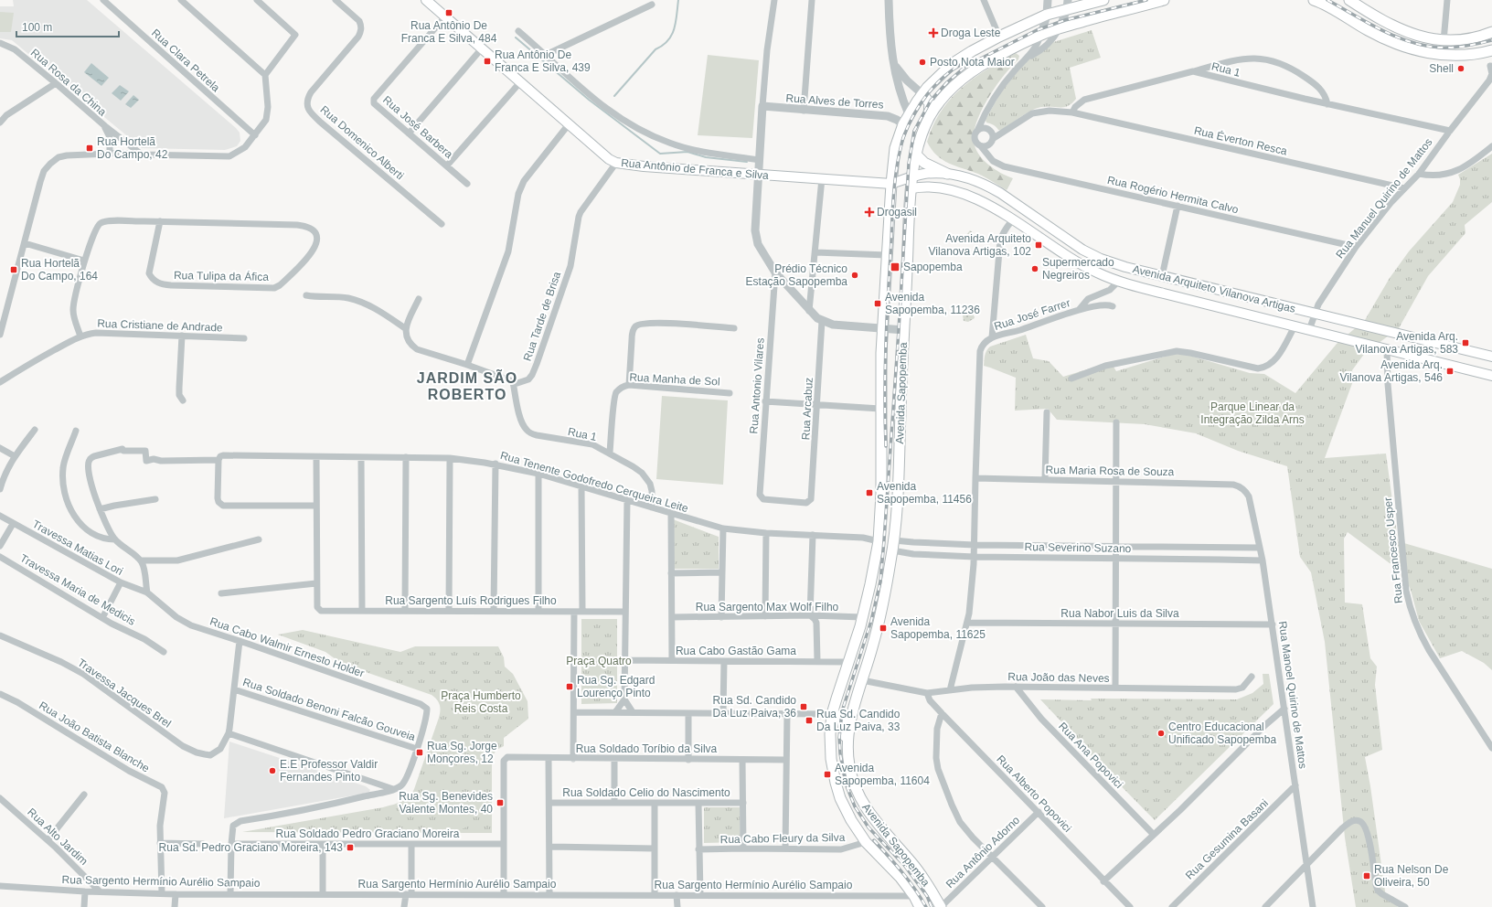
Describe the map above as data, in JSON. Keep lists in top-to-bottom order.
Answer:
{
  "streets": {
    "main road": ["Rua Antônio de Franca e Silva", "Avenida Arquiteto Vilanova Artigas", "Avenida Sapopemba"],
    "street": [
      "Rua Clara Petrela",
      "Rua 1",
      "Rua Rosa da China",
      "Rua Alves de Torres",
      "Rua José Barbera",
      "Rua Éverton Resca",
      "Rua Domenico Alberti",
      "Rua Rogério Hermita Calvo",
      "Rua Manuel Quirino de Mattos",
      "Rua Tulipa da Áfica",
      "Rua José Farrer",
      "Rua Tarde de Brisa",
      "Rua Cristiane de Andrade",
      "Rua Manha de Sol",
      "Rua Antonio Vilares",
      "Rua Arcabuz",
      "Rua Maria Rosa de Souza",
      "Rua Tenente Godofredo Cerqueira Leite",
      "Travessa Matias Lori",
      "Rua Severino Suzano",
      "Rua Francesco Usper",
      "Travessa Maria de Medicis",
      "Rua Sargento Luís Rodrigues Filho",
      "Rua Sargento Max Wolf Filho",
      "Rua Nabor Luis da Silva",
      "Rua Cabo Walmir Ernesto Holder",
      "Rua Cabo Gastão Gama",
      "Rua João das Neves",
      "Travessa Jacques Brel",
      "Rua Manoel Quirino de Mattos",
      "Rua Soldado Benoni Falcão Gouveia",
      "Rua João Batista Blanche",
      "Rua Soldado Toríbio da Silva",
      "Rua Ana Popovici",
      "Rua Soldado Celio do Nascimento",
      "Rua Alberto Popovici",
      "Rua Soldado Pedro Graciano Moreira",
      "Rua Alto Jardim",
      "Rua Cabo Fleury da Silva",
      "Rua Gesumina Basani",
      "Rua Antônio Adorno",
      "Rua Sargento Hermínio Aurélio Sampaio"
    ]
  },
  "crossings": [
    ["Rua 1", "Rua Éverton Resca"],
    ["Rua 1", "Rua Manuel Quirino de Mattos"],
    ["Rua 1", "Rua Tarde de Brisa"],
    ["Rua 1", "Rua Manha de Sol"],
    ["Rua 1", "Rua Tenente Godofredo Cerqueira Leite"],
    ["Rua Alves de Torres", "Avenida Sapopemba"],
    ["Rua José Barbera", "Rua Antônio de Franca e Silva"],
    ["Rua Éverton Resca", "Rua Manuel Quirino de Mattos"],
    ["Rua Antônio de Franca e Silva", "Avenida Arquiteto Vilanova Artigas"],
    ["Rua Antônio de Franca e Silva", "Rua Tarde de Brisa"],
    ["Rua Antônio de Franca e Silva", "Avenida Sapopemba"],
    ["Rua Rogério Hermita Calvo", "Rua Manuel Quirino de Mattos"],
    ["Rua Manuel Quirino de Mattos", "Avenida Arquiteto Vilanova Artigas"],
    ["Rua Tulipa da Áfica", "Rua Cristiane de Andrade"],
    ["Avenida Arquiteto Vilanova Artigas", "Rua José Farrer"],
    ["Avenida Arquiteto Vilanova Artigas", "Avenida Sapopemba"],
    ["Avenida Arquiteto Vilanova Artigas", "Rua Francesco Usper"],
    ["Rua Antonio Vilares", "Rua Arcabuz"],
    ["Avenida Sapopemba", "Rua Tenente Godofredo Cerqueira Leite"],
    ["Avenida Sapopemba", "Rua Severino Suzano"],
    ["Avenida Sapopemba", "Rua Sargento Max Wolf Filho"],
    ["Avenida Sapopemba", "Rua Cabo Gastão Gama"],
    ["Avenida Sapopemba", "Rua João das Neves"],
    ["Avenida Sapopemba", "Rua Cabo Fleury da Silva"],
    ["Avenida Sapopemba", "Rua Antônio Adorno"],
    ["Avenida Sapopemba", "Rua Sargento Hermínio Aurélio Sampaio"],
    ["Rua Maria Rosa de Souza", "Rua Manoel Quirino de Mattos"],
    ["Travessa Matias Lori", "Rua Cabo Walmir Ernesto Holder"],
    ["Rua Severino Suzano", "Rua Manoel Quirino de Mattos"],
    ["Rua Nabor Luis da Silva", "Rua Manoel Quirino de Mattos"],
    ["Rua Cabo Walmir Ernesto Holder", "Rua Soldado Benoni Falcão Gouveia"],
    ["Rua João das Neves", "Rua Ana Popovici"],
    ["Rua João das Neves", "Rua Alberto Popovici"],
    ["Rua Manoel Quirino de Mattos", "Rua Gesumina Basani"],
    ["Rua João Batista Blanche", "Rua Sargento Hermínio Aurélio Sampaio"],
    ["Rua Soldado Toríbio da Silva", "Rua Soldado Pedro Graciano Moreira"],
    ["Rua Alberto Popovici", "Rua Antônio Adorno"],
    ["Rua Alto Jardim", "Rua Sargento Hermínio Aurélio Sampaio"]
  ],
  "districts": ["JARDIM SÃO ROBERTO"],
  "parks": ["Parque Linear da Integração Zilda Arns", "Praça Quatro", "Praça Humberto Reis Costa"],
  "places": {
    "transit": [
      "Rua Antônio De Franca E Silva, 484",
      "Rua Antônio De Franca E Silva, 439",
      "Rua Hortelã Do Campo, 42",
      "Avenida Arquiteto Vilanova Artigas, 102",
      "Sapopemba",
      "Rua Hortelã Do Campo, 164",
      "Avenida Sapopemba, 11236",
      "Avenida Arq. Vilanova Artigas, 583",
      "Avenida Arq. Vilanova Artigas, 546",
      "Avenida Sapopemba, 11456",
      "Avenida Sapopemba, 11625",
      "Rua Sg. Edgard Lourenço Pinto",
      "Rua Sd. Candido Da Luz Paiva, 36",
      "Rua Sd. Candido Da Luz Paiva, 33",
      "Rua Sg. Jorge Monçores, 12",
      "Avenida Sapopemba, 11604",
      "Rua Sg. Benevides Valente Montes, 40",
      "Rua Sd. Pedro Graciano Moreira, 143",
      "Rua Nelson De Oliveira, 50"
    ],
    "health": ["Droga Leste", "Drogasil"],
    "other": [
      "Posto Nota Maior",
      "Shell",
      "Supermercado Negreiros",
      "Prédio Técnico Estação Sapopemba",
      "Centro Educacional Unificado Sapopemba",
      "E.E Professor Valdir Fernandes Pinto"
    ]
  },
  "scale_bar": "100 m"
}
